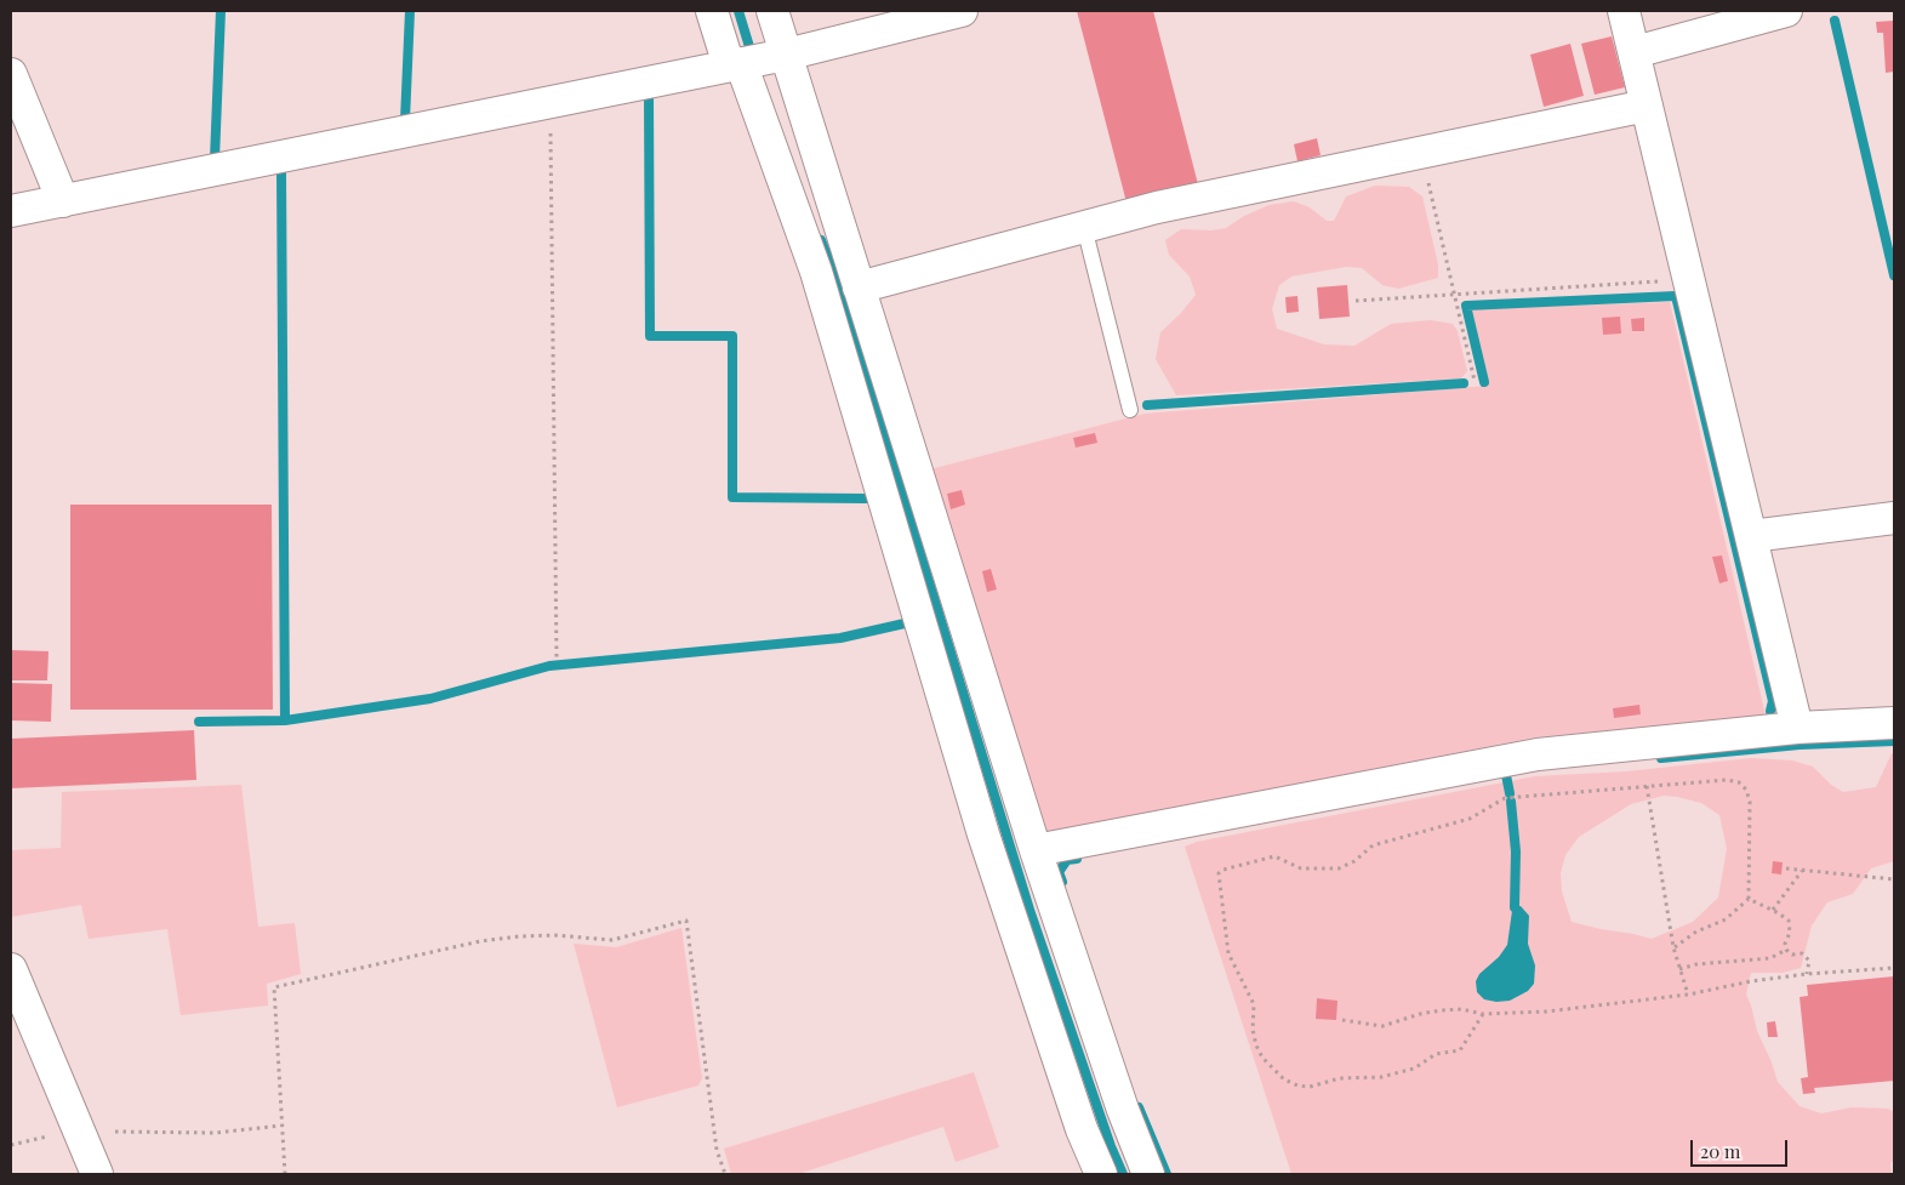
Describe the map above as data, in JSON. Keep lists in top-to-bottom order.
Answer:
{
  "scale_bar": "20 m"
}
